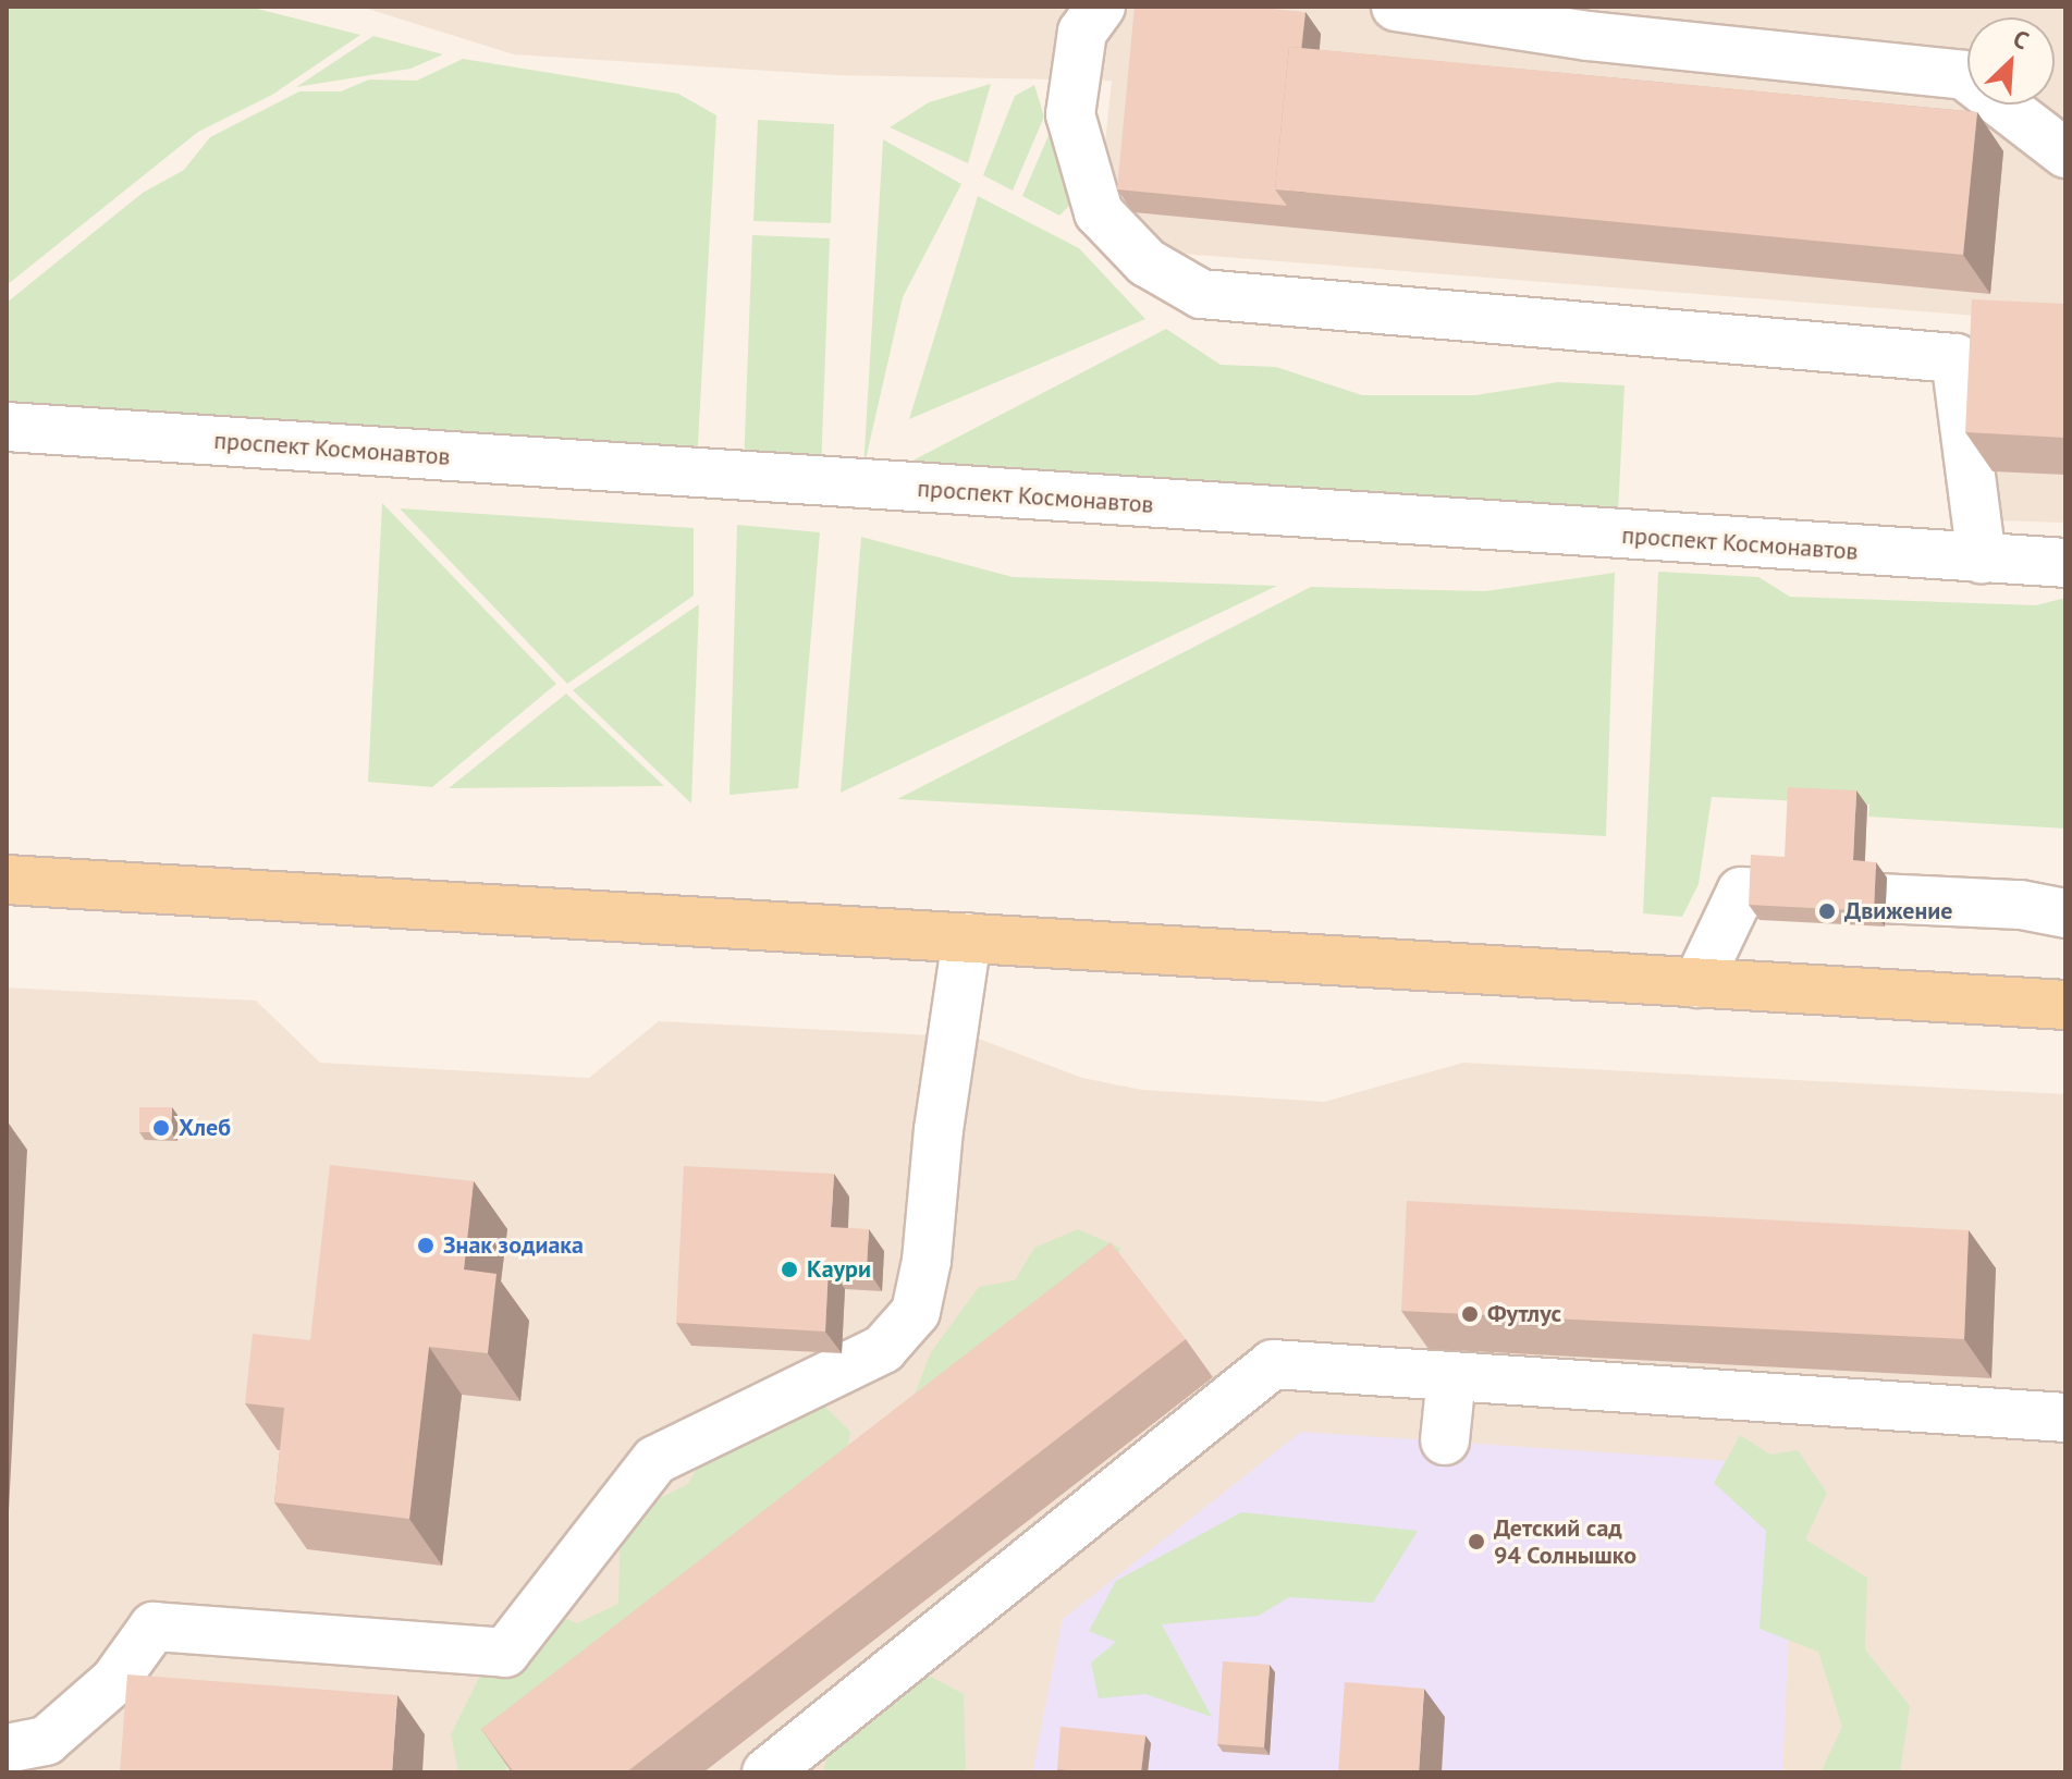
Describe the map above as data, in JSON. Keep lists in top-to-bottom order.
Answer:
{
  "streets": {
    "street": ["проспект Космонавтов"]
  },
  "places": [
    "Движение",
    "Хлеб",
    "Знак зодиака",
    "Каури",
    "Футлус",
    "Детский сад 94 Солнышко"
  ],
  "north": "top right"
}
